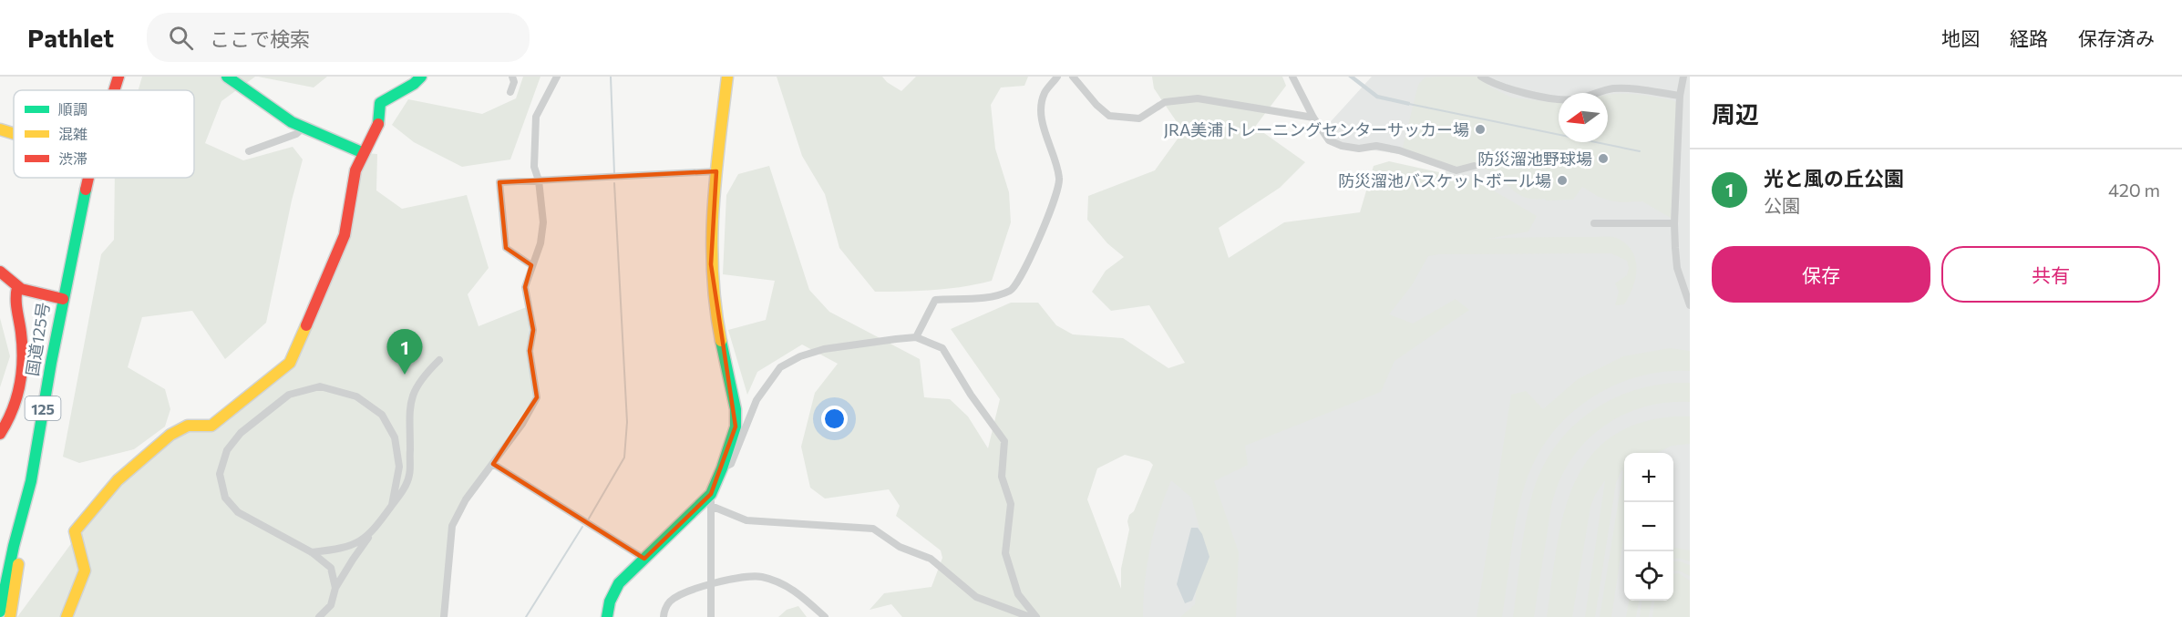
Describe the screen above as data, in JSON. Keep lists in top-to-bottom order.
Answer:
{
  "streets": {
    "main road": ["国道125号", "125"]
  },
  "crossings": [
    ["国道125号", "125"]
  ],
  "places": ["JRA美浦トレーニングセンターサッカー場", "防災溜池野球場", "防災溜池バスケットボール場"],
  "legend": ["順調", "混雑", "渋滞"],
  "north": "left",
  "page": {
    "header": "Pathlet",
    "search": "ここで検索",
    "nav": ["地図", "経路", "保存済み"],
    "heading": "周辺",
    "list": [
      {
        "mark": "1",
        "name": "光と風の丘公園",
        "note": "公園",
        "value": "420 m"
      }
    ],
    "buttons": ["保存", "共有"],
    "pins": "1",
    "map_buttons": ["+", "−"]
  }
}
